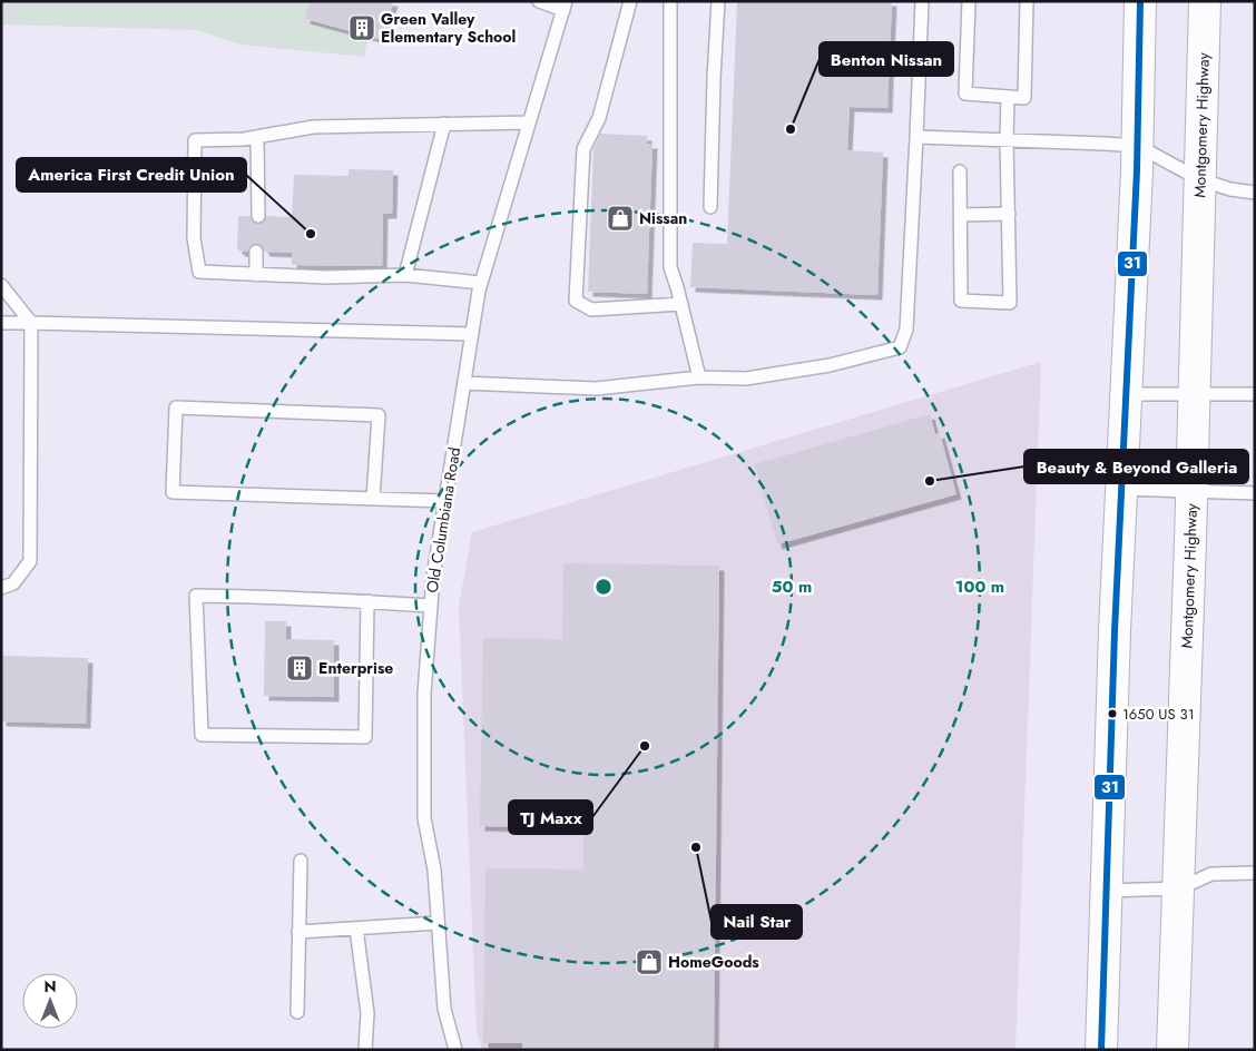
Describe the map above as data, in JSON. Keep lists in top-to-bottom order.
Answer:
{
  "streets": {
    "main road": ["Montgomery Highway"],
    "lane": ["Old Columbiana Road"]
  },
  "places": {
    "building": ["Green Valley Elementary School", "Enterprise"],
    "other": [
      "Benton Nissan",
      "America First Credit Union",
      "Beauty & Beyond Galleria",
      "1650 US 31",
      "TJ Maxx",
      "Nail Star"
    ],
    "shop": ["Nissan", "HomeGoods"]
  },
  "lines": ["transit line 31"],
  "north": "top",
  "rings": ["50 m", "100 m"]
}
